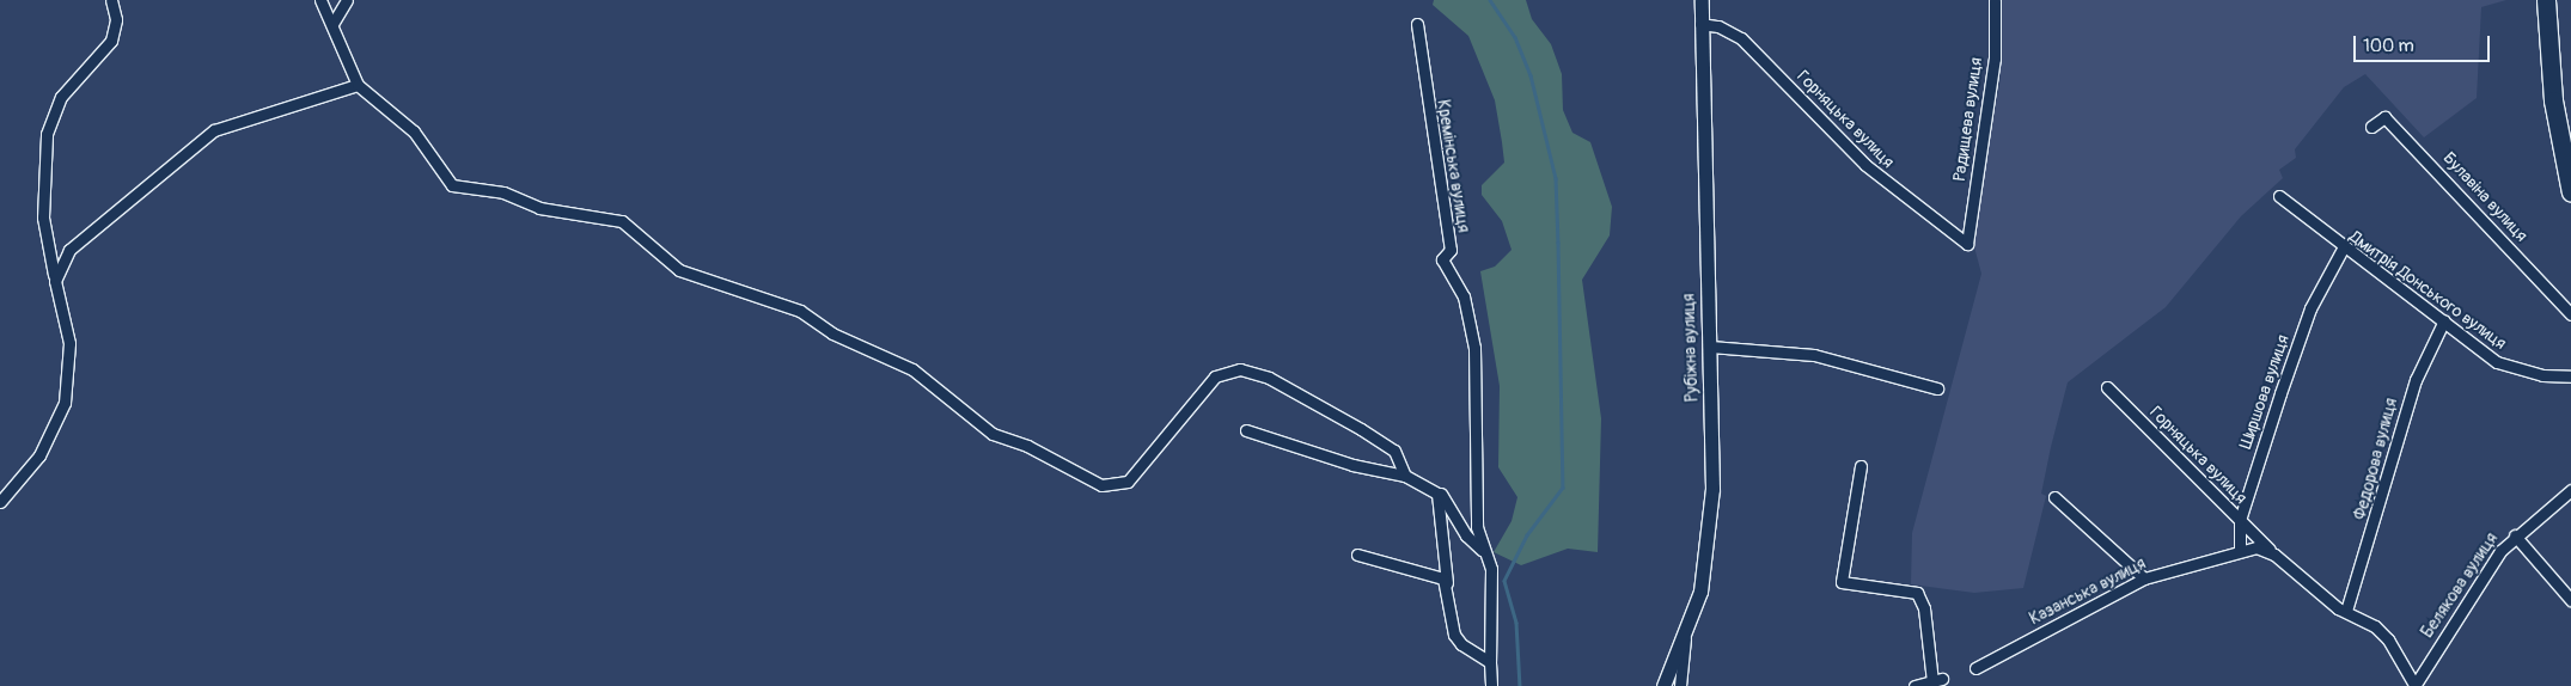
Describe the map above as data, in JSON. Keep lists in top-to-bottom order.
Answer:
{
  "streets": {
    "street": [
      "Горняцька вулиця",
      "Радищева вулиця",
      "Кремінська вулиця",
      "Булавіна вулиця",
      "Дмитрія Донського вулиця",
      "Рубіжна вулиця",
      "Ширшова вулиця",
      "Федорова вулиця",
      "Белякова вулиця",
      "Казанська вулиця"
    ]
  },
  "crossings": [
    ["Горняцька вулиця", "Радищева вулиця"],
    ["Горняцька вулиця", "Рубіжна вулиця"],
    ["Горняцька вулиця", "Ширшова вулиця"],
    ["Горняцька вулиця", "Казанська вулиця"],
    ["Дмитрія Донського вулиця", "Ширшова вулиця"],
    ["Дмитрія Донського вулиця", "Федорова вулиця"],
    ["Ширшова вулиця", "Казанська вулиця"]
  ],
  "scale_bar": "100 m"
}
